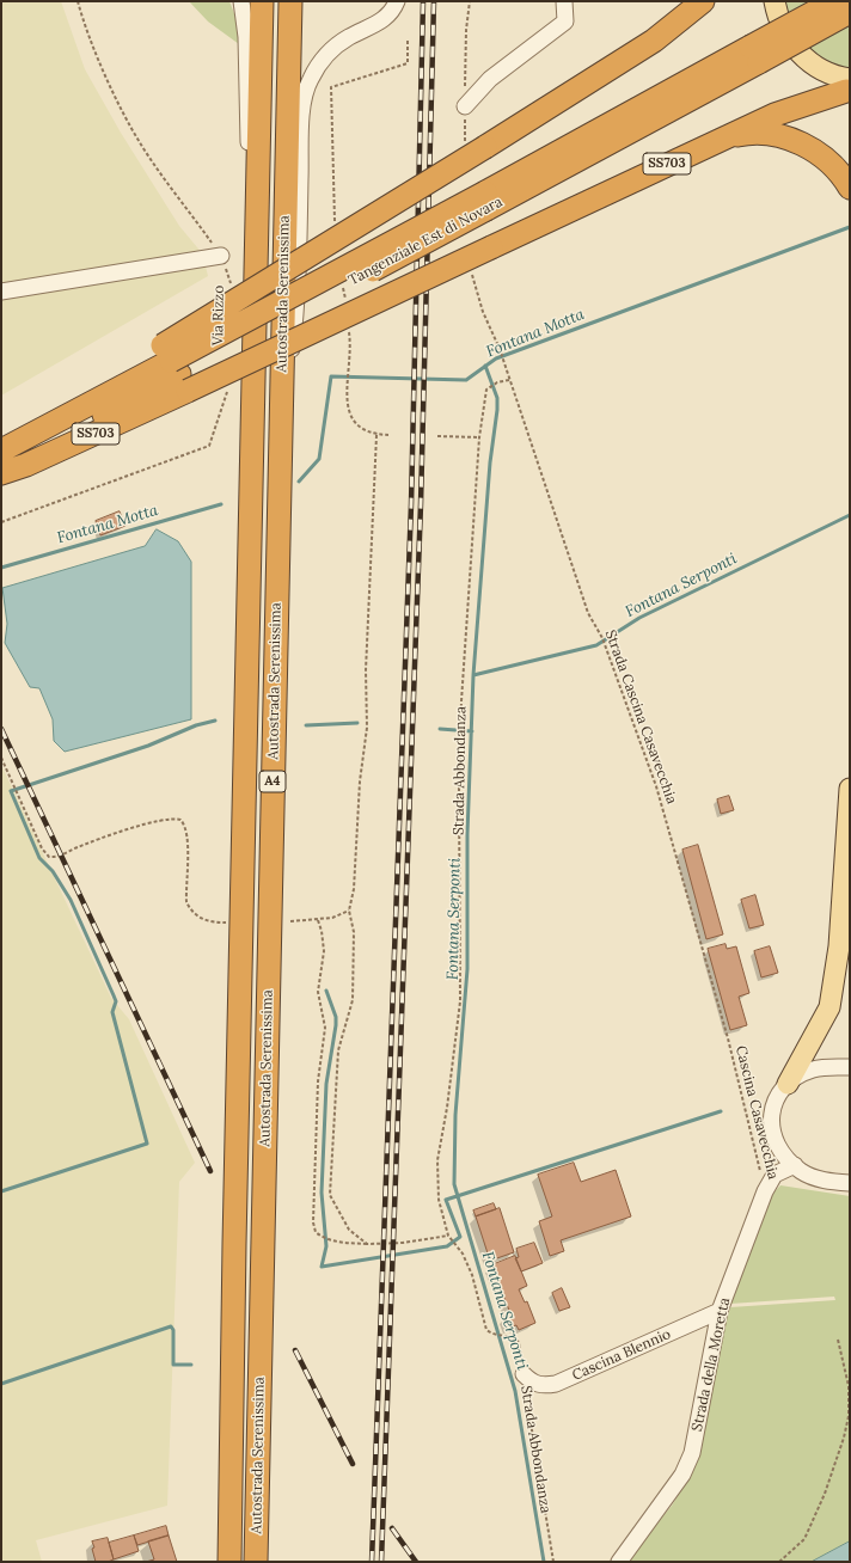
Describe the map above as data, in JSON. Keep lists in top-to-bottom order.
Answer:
{
  "streets": {
    "highway": [
      "SS703",
      "Tangenziale Est di Novara",
      "Autostrada Serenissima",
      "A4"
    ],
    "street": ["Cascina Blennio", "Strada della Moretta"],
    "path": [
      "Via Rizzo",
      "Strada Cascina Casavecchia",
      "Strada Abbondanza",
      "Cascina Casavecchia"
    ]
  },
  "crossings": [
    ["SS703", "Tangenziale Est di Novara"],
    ["Strada Cascina Casavecchia", "Strada Abbondanza"],
    ["Strada Cascina Casavecchia", "Cascina Casavecchia"],
    ["Strada Abbondanza", "Cascina Blennio"],
    ["Cascina Casavecchia", "Strada della Moretta"],
    ["Cascina Blennio", "Strada della Moretta"]
  ],
  "water": ["Fontana Motta", "Fontana Serponti"]
}
